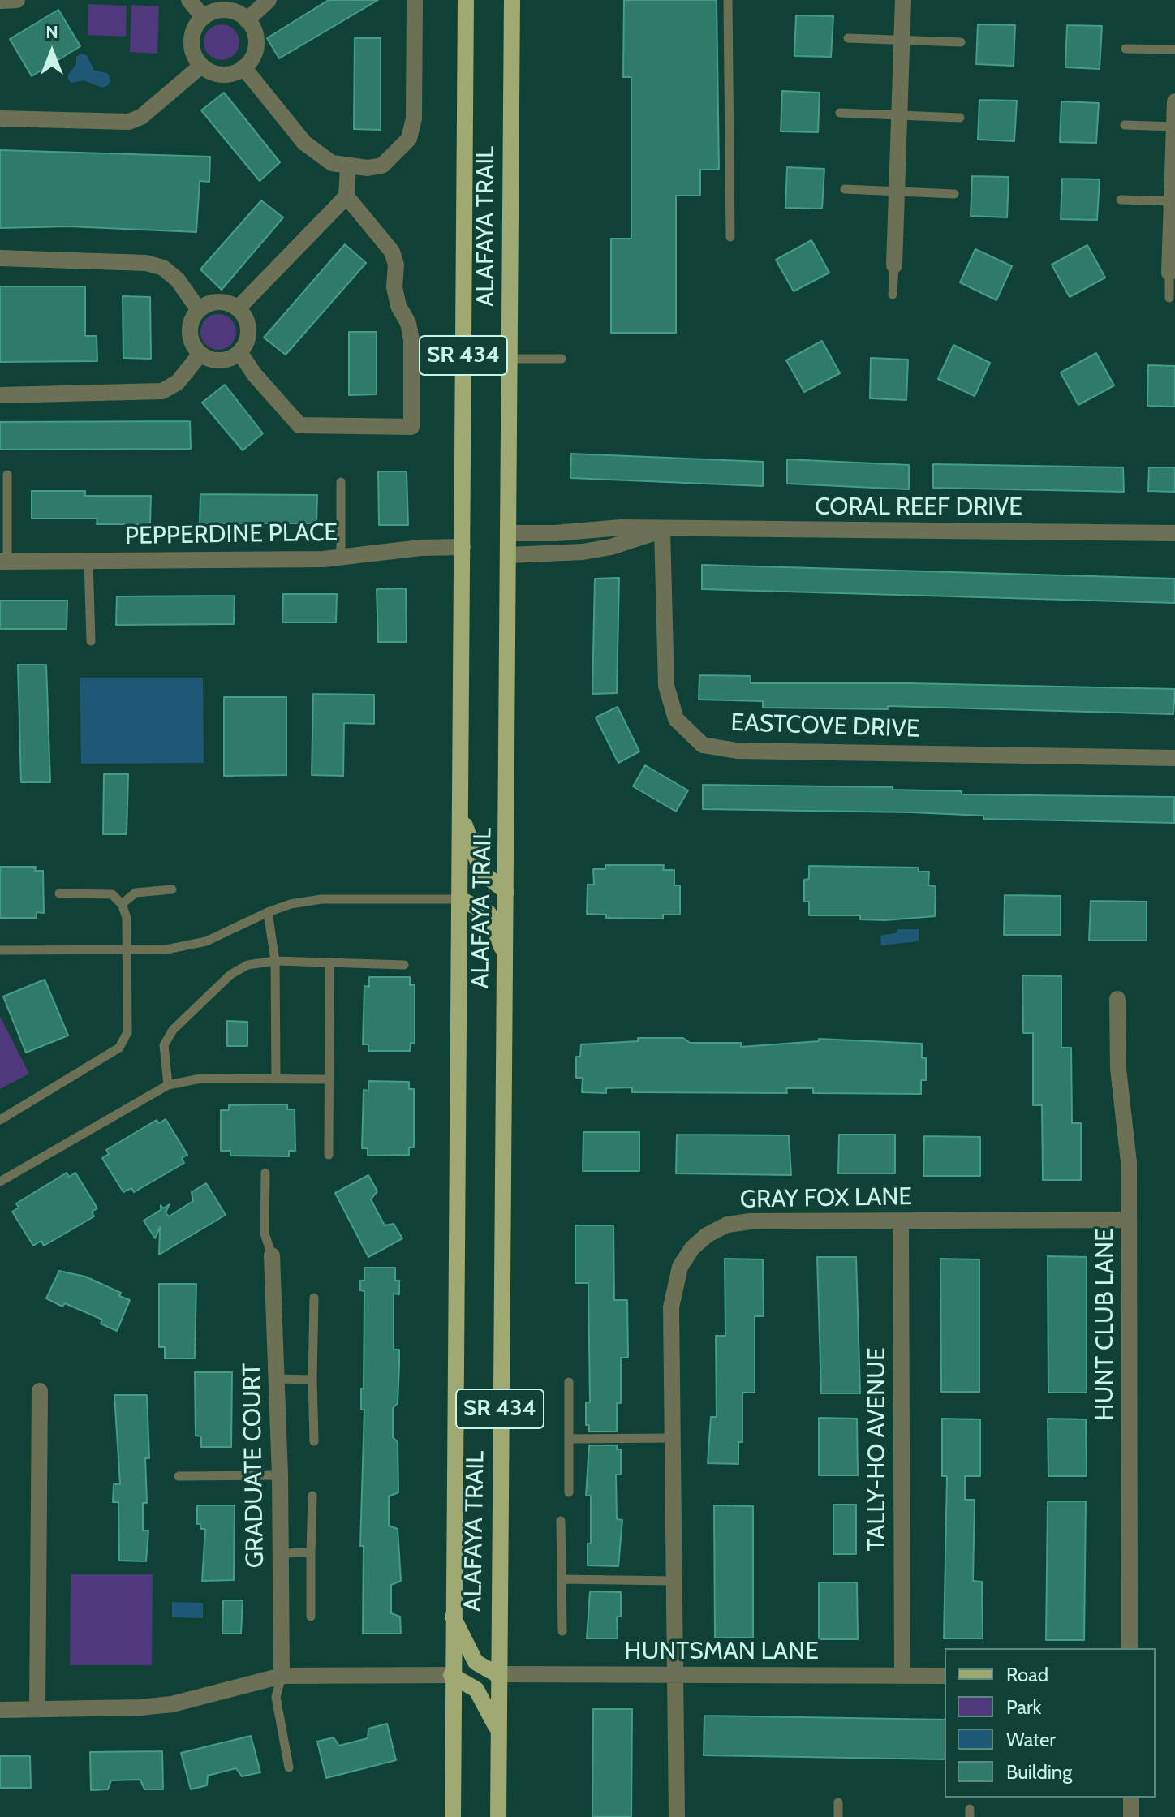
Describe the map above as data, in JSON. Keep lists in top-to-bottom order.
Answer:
{
  "streets": {
    "main road": ["ALAFAYA TRAIL", "SR 434"],
    "street": [
      "CORAL REEF DRIVE",
      "PEPPERDINE PLACE",
      "EASTCOVE DRIVE",
      "GRAY FOX LANE",
      "HUNT CLUB LANE",
      "TALLY-HO AVENUE",
      "GRADUATE COURT",
      "HUNTSMAN LANE"
    ]
  },
  "crossings": [
    ["ALAFAYA TRAIL", "CORAL REEF DRIVE"],
    ["ALAFAYA TRAIL", "PEPPERDINE PLACE"],
    ["ALAFAYA TRAIL", "HUNTSMAN LANE"],
    ["CORAL REEF DRIVE", "EASTCOVE DRIVE"],
    ["GRAY FOX LANE", "HUNT CLUB LANE"],
    ["GRAY FOX LANE", "TALLY-HO AVENUE"],
    ["GRAY FOX LANE", "HUNTSMAN LANE"],
    ["TALLY-HO AVENUE", "HUNTSMAN LANE"]
  ],
  "legend": [
    "Road",
    "Park",
    "Water",
    "Building"
  ],
  "north": "top"
}
